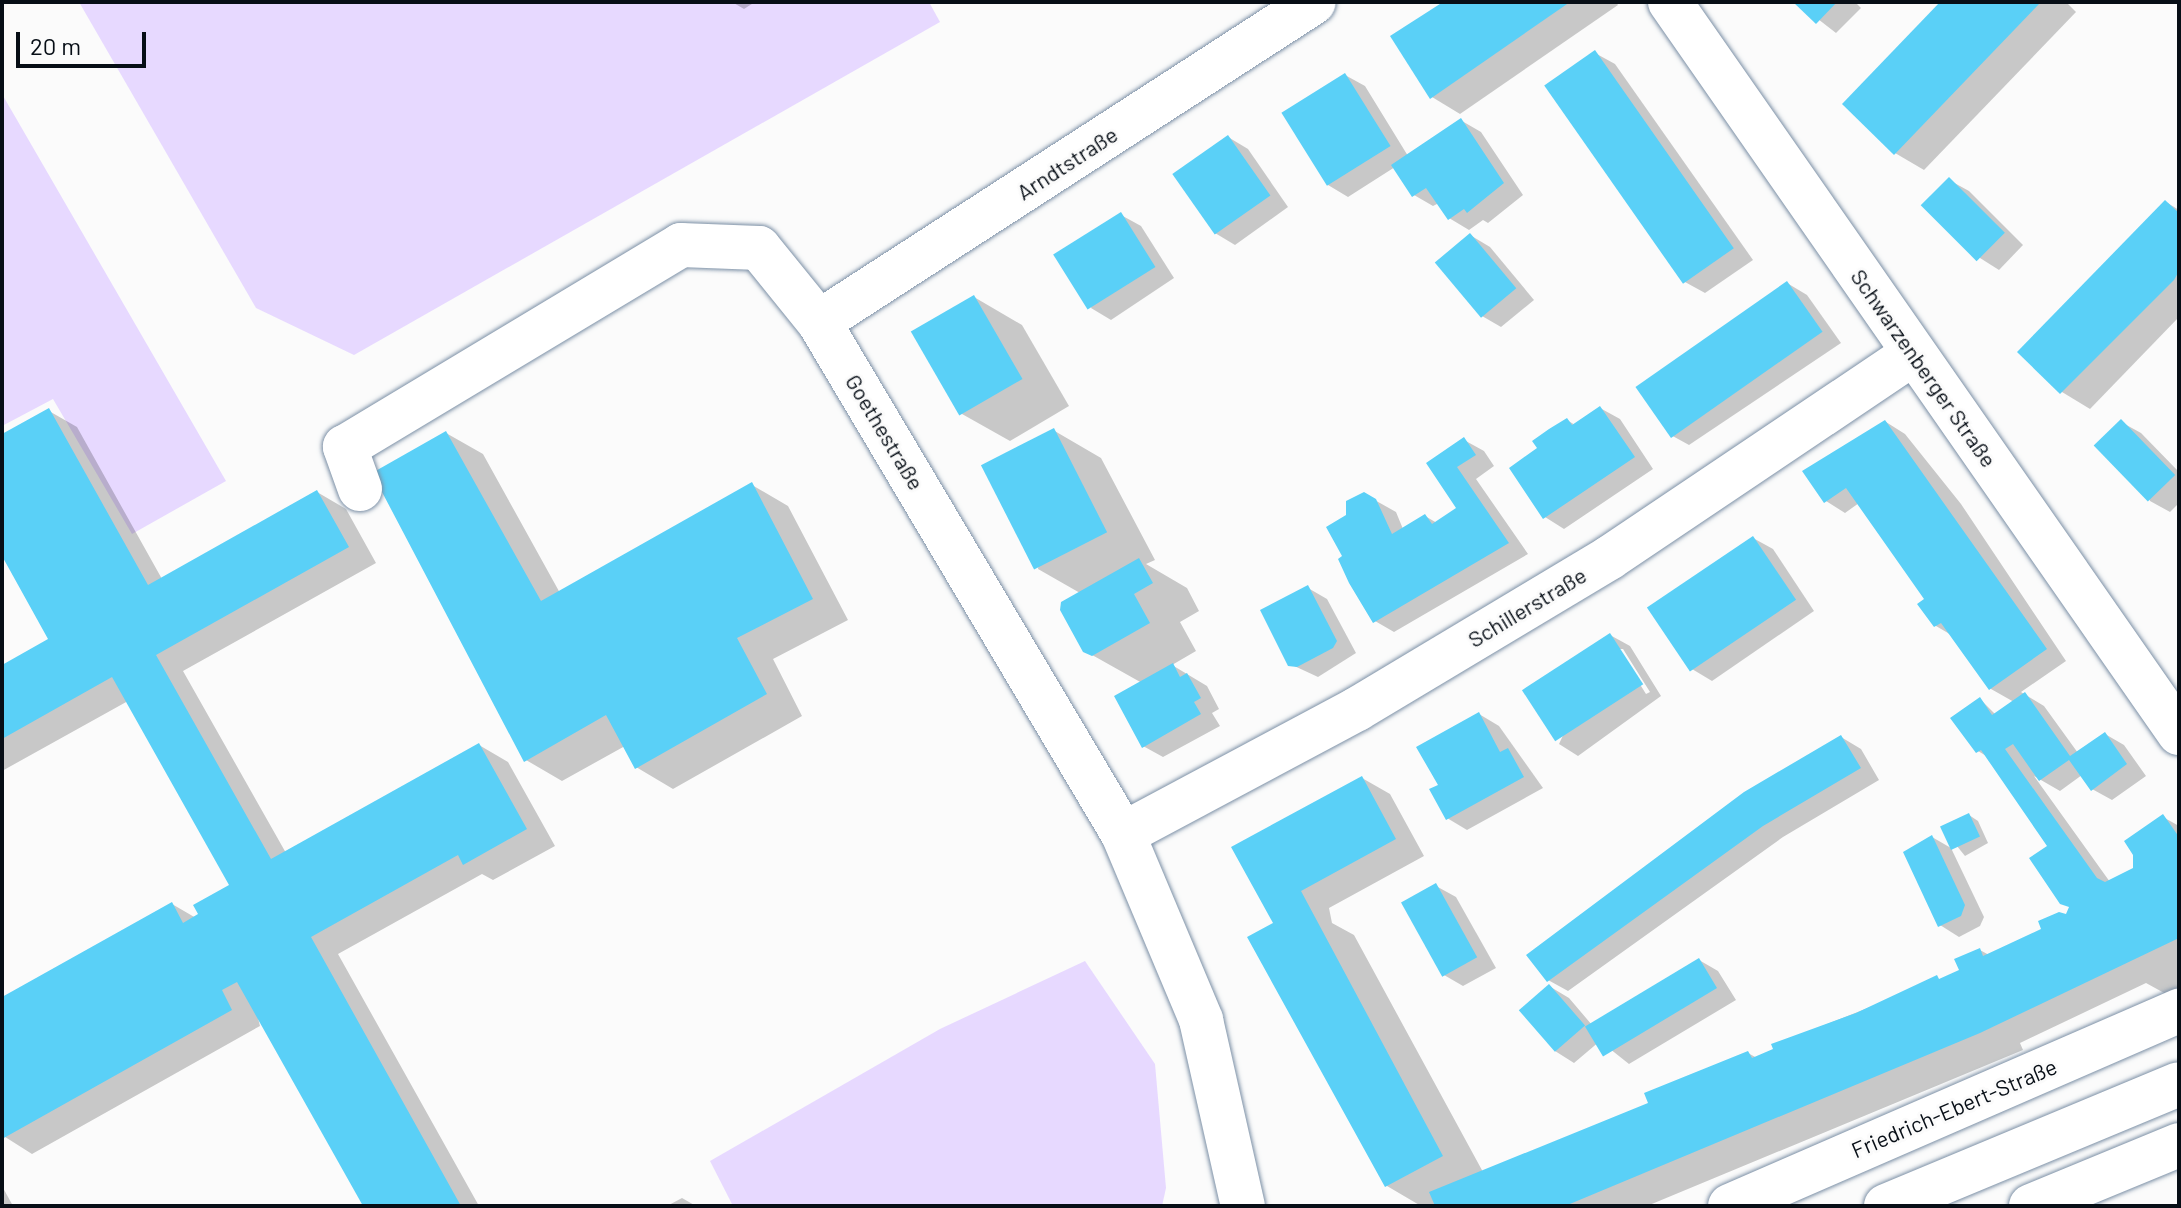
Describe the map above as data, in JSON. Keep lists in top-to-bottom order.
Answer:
{
  "streets": {
    "street": [
      "Arndtstraße",
      "Schwarzenberger Straße",
      "Goethestraße",
      "Schillerstraße",
      "Friedrich-Ebert-Straße"
    ]
  },
  "crossings": [
    ["Arndtstraße", "Goethestraße"],
    ["Schwarzenberger Straße", "Schillerstraße"],
    ["Goethestraße", "Schillerstraße"]
  ],
  "scale_bar": "20 m"
}
